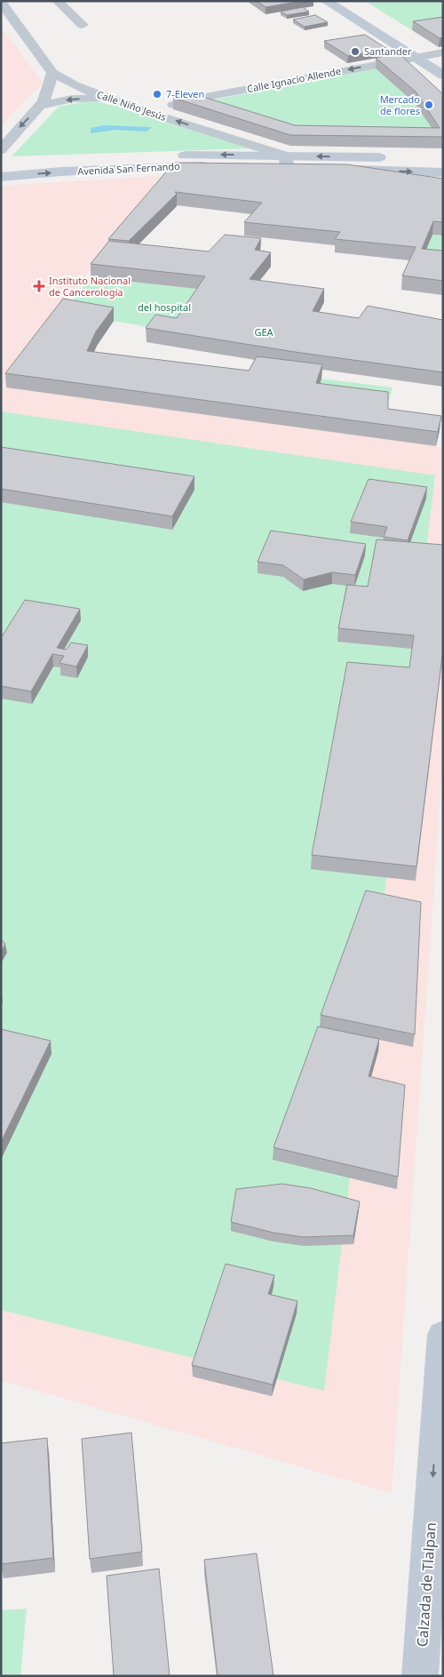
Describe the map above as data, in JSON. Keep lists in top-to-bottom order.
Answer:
{
  "streets": {
    "main road": ["Avenida San Fernando", "Calzada de Tlalpan"],
    "street": ["Calle Ignacio Allende", "Calle Niño Jesús"]
  },
  "crossings": [
    ["Calle Ignacio Allende", "Calle Niño Jesús"],
    ["Calle Niño Jesús", "Avenida San Fernando"]
  ],
  "one_way": ["Calle Ignacio Allende", "Calle Niño Jesús", "Calzada de Tlalpan"],
  "parks": ["del hospital", "GEA"],
  "places": {
    "other": ["Santander", "7-Eleven", "Mercado de flores"],
    "health": ["Instituto Nacional de Cancerología"]
  }
}
